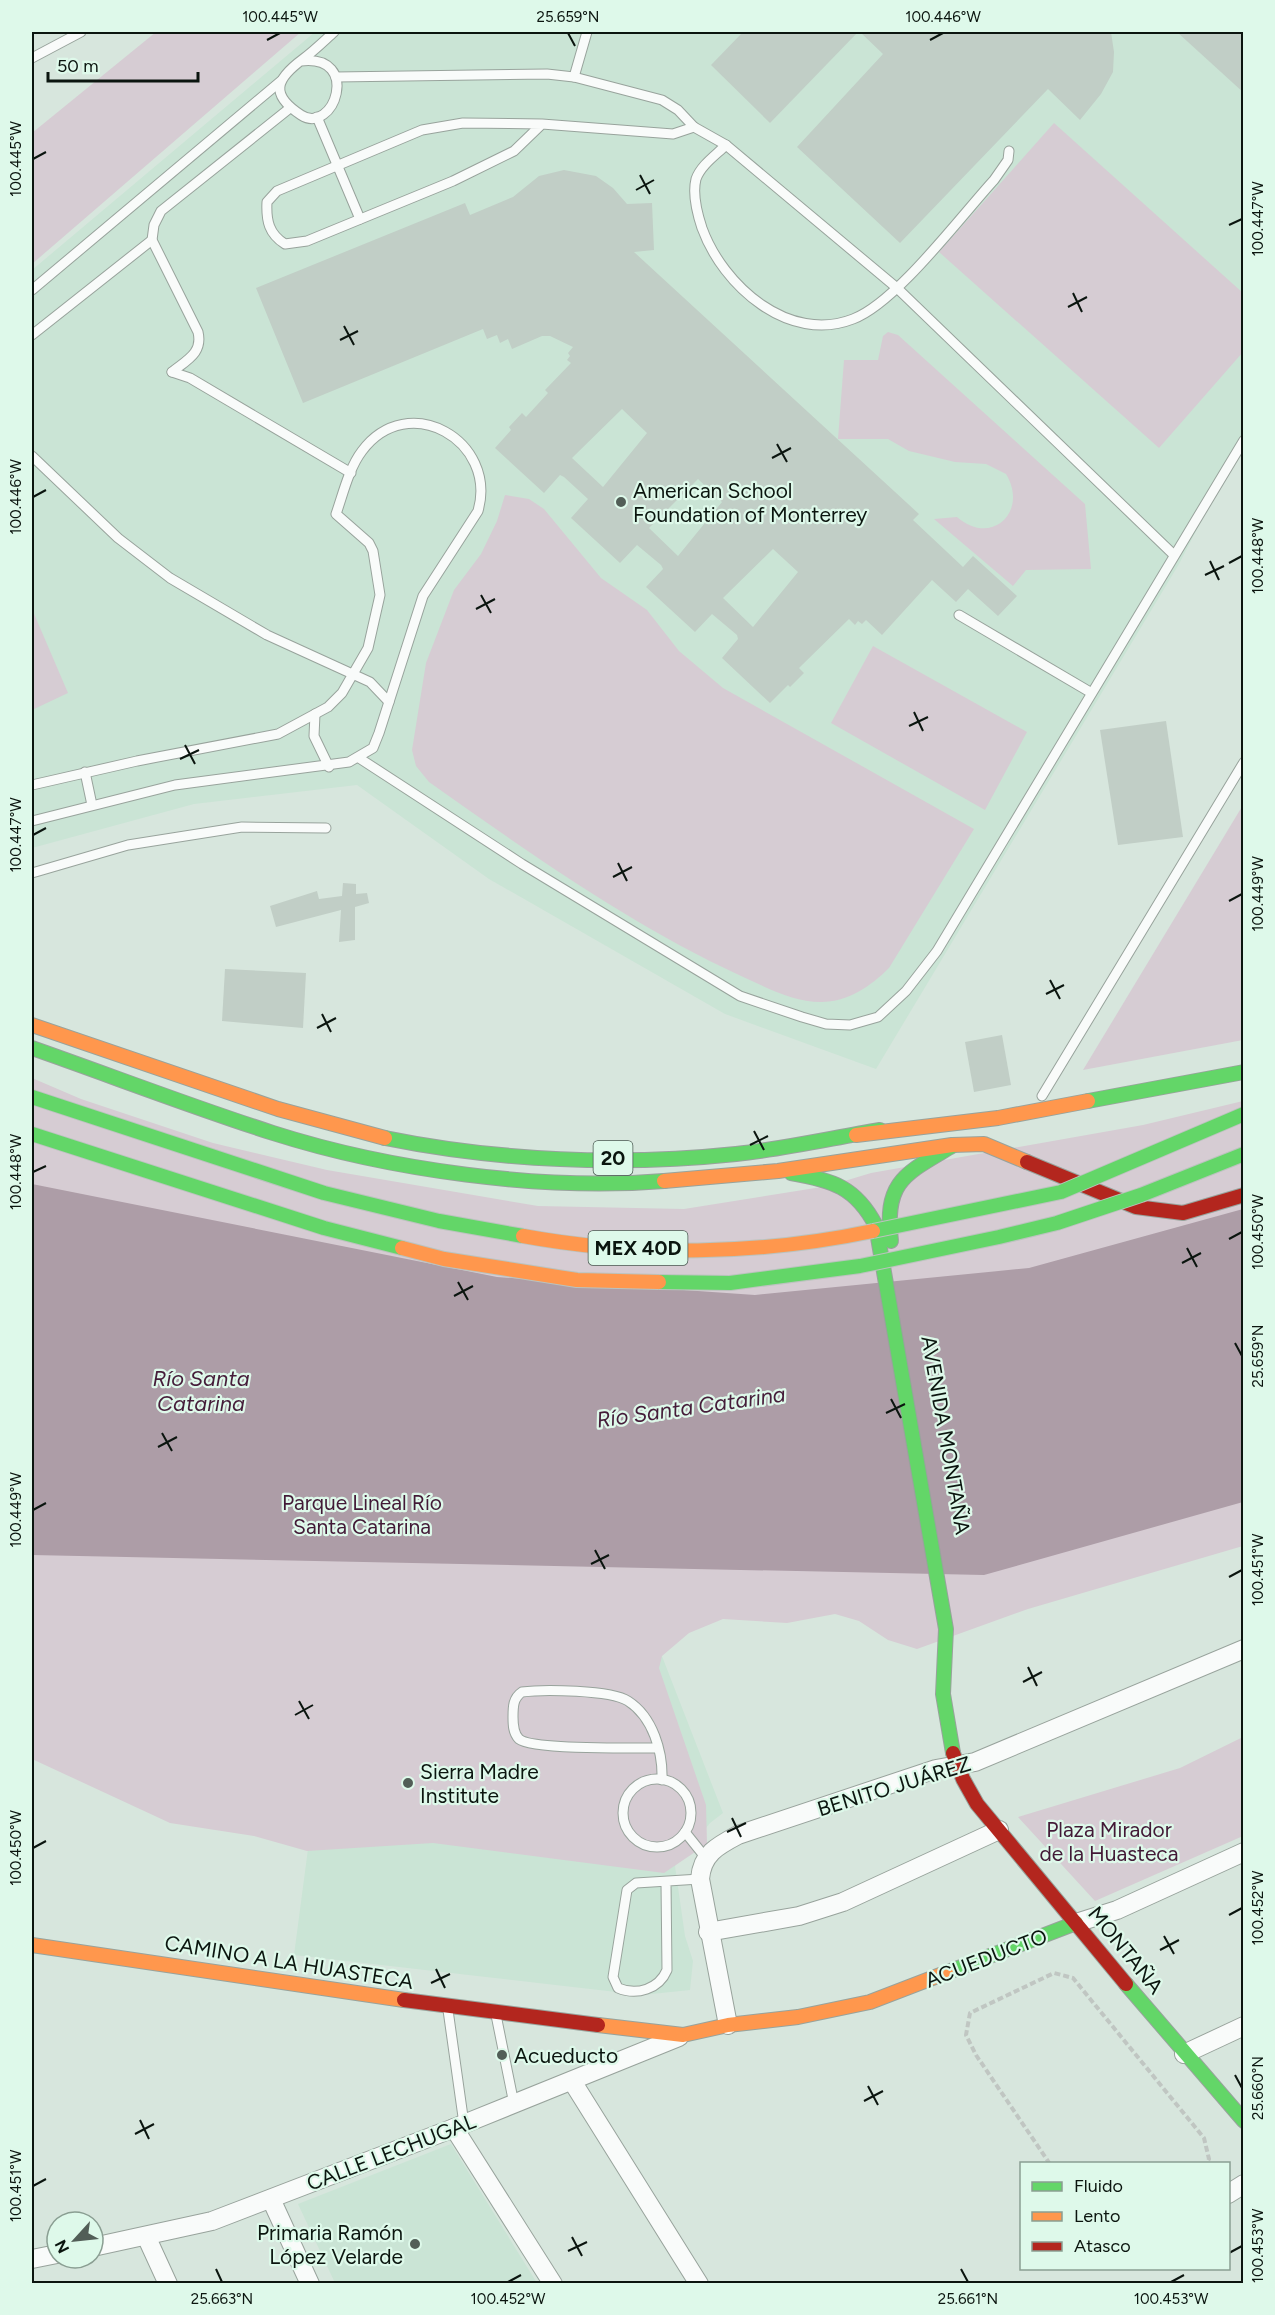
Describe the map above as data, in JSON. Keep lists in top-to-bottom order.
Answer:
{
  "streets": {
    "main road": [
      "20",
      "MEX 40D",
      "AVENIDA MONTAÑA",
      "MONTAÑA",
      "ACUEDUCTO",
      "CAMINO A LA HUASTECA"
    ],
    "street": ["BENITO JUÁREZ", "CALLE LECHUGAL"]
  },
  "crossings": [
    ["20", "AVENIDA MONTAÑA"],
    ["AVENIDA MONTAÑA", "MONTAÑA"],
    ["BENITO JUÁREZ", "MONTAÑA"],
    ["MONTAÑA", "ACUEDUCTO"],
    ["ACUEDUCTO", "CAMINO A LA HUASTECA"],
    ["ACUEDUCTO", "CALLE LECHUGAL"],
    ["CAMINO A LA HUASTECA", "CALLE LECHUGAL"]
  ],
  "water": ["Río Santa Catarina"],
  "parks": ["Parque Lineal Río Santa Catarina", "Plaza Mirador de la Huasteca"],
  "places": [
    "American School Foundation of Monterrey",
    "Sierra Madre Institute",
    "Acueducto",
    "Primaria Ramón López Velarde"
  ],
  "legend": ["Fluido", "Lento", "Atasco"],
  "scale_bar": "50 m",
  "north": "bottom left",
  "coordinates": [
    "100.445°W",
    "25.659°N",
    "100.446°W",
    "100.447°W",
    "100.448°W",
    "100.449°W",
    "100.450°W",
    "100.451°W",
    "100.452°W",
    "25.660°N",
    "100.453°W",
    "25.663°N",
    "25.661°N"
  ]
}
